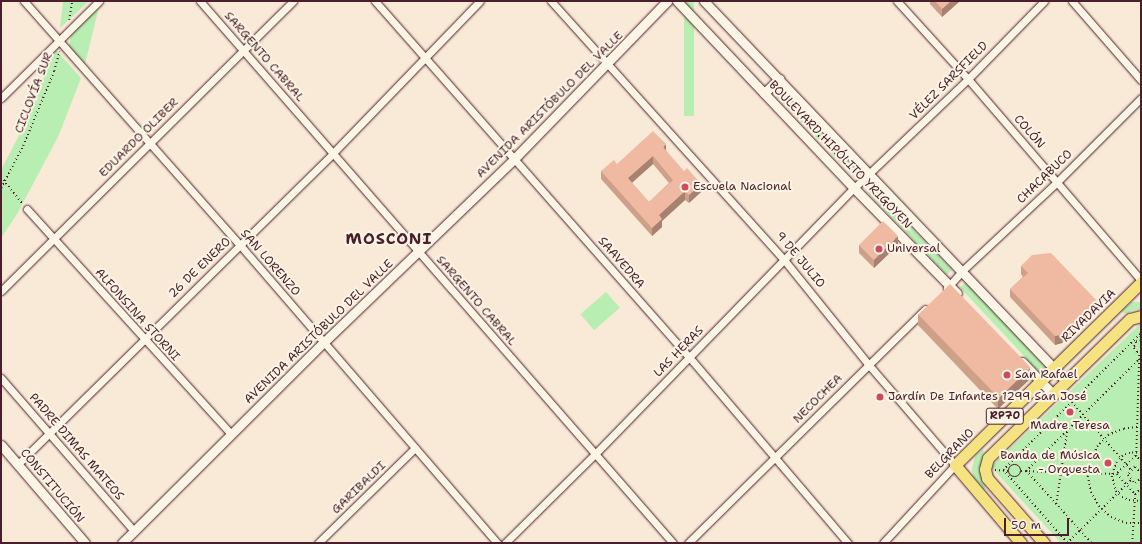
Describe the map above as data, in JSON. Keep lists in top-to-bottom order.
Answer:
{
  "streets": {
    "main road": [
      "AVENIDA ARISTÓBULO DEL VALLE",
      "BOULEVARD HIPÓLITO YRIGOYEN",
      "9 DE JULIO",
      "RIVADAVIA",
      "RP70",
      "BELGRANO",
      "CONSTITUCIÓN"
    ],
    "street": [
      "SARGENTO CABRAL",
      "VÉLEZ SARSFIELD",
      "COLÓN",
      "EDUARDO OLIBER",
      "CHACABUCO",
      "SAN LORENZO",
      "SAAVEDRA",
      "26 DE ENERO",
      "ALFONSINA STORNI",
      "LAS HERAS",
      "NECOCHEA",
      "PADRE DIMAS MATEOS",
      "GARIBALDI"
    ],
    "path": ["CICLOVÍA SUR"]
  },
  "crossings": [
    ["SARGENTO CABRAL", "AVENIDA ARISTÓBULO DEL VALLE"],
    ["SARGENTO CABRAL", "EDUARDO OLIBER"],
    ["SARGENTO CABRAL", "26 DE ENERO"],
    ["SARGENTO CABRAL", "LAS HERAS"],
    ["VÉLEZ SARSFIELD", "COLÓN"],
    ["VÉLEZ SARSFIELD", "BOULEVARD HIPÓLITO YRIGOYEN"],
    ["VÉLEZ SARSFIELD", "LAS HERAS"],
    ["CICLOVÍA SUR", "SAN LORENZO"],
    ["AVENIDA ARISTÓBULO DEL VALLE", "9 DE JULIO"],
    ["AVENIDA ARISTÓBULO DEL VALLE", "SAN LORENZO"],
    ["AVENIDA ARISTÓBULO DEL VALLE", "SAAVEDRA"],
    ["AVENIDA ARISTÓBULO DEL VALLE", "ALFONSINA STORNI"],
    ["AVENIDA ARISTÓBULO DEL VALLE", "PADRE DIMAS MATEOS"],
    ["COLÓN", "CHACABUCO"],
    ["COLÓN", "RIVADAVIA"],
    ["EDUARDO OLIBER", "SAN LORENZO"],
    ["EDUARDO OLIBER", "ALFONSINA STORNI"],
    ["BOULEVARD HIPÓLITO YRIGOYEN", "CHACABUCO"],
    ["BOULEVARD HIPÓLITO YRIGOYEN", "RIVADAVIA"],
    ["BOULEVARD HIPÓLITO YRIGOYEN", "LAS HERAS"],
    ["BOULEVARD HIPÓLITO YRIGOYEN", "NECOCHEA"],
    ["BOULEVARD HIPÓLITO YRIGOYEN", "BELGRANO"],
    ["CHACABUCO", "NECOCHEA"],
    ["9 DE JULIO", "LAS HERAS"],
    ["9 DE JULIO", "NECOCHEA"],
    ["9 DE JULIO", "BELGRANO"],
    ["SAN LORENZO", "26 DE ENERO"],
    ["SAN LORENZO", "GARIBALDI"],
    ["SAAVEDRA", "26 DE ENERO"],
    ["SAAVEDRA", "LAS HERAS"],
    ["SAAVEDRA", "NECOCHEA"],
    ["26 DE ENERO", "ALFONSINA STORNI"],
    ["26 DE ENERO", "PADRE DIMAS MATEOS"],
    ["26 DE ENERO", "CONSTITUCIÓN"],
    ["RIVADAVIA", "BELGRANO"]
  ],
  "districts": ["MOSCONI"],
  "places": [
    "Escuela Nacional",
    "Universal",
    "San Rafael",
    "Jardín De Infantes 1299 San José",
    "Madre Teresa",
    "Banda de Música - Orquesta"
  ],
  "scale_bar": "50 m"
}
